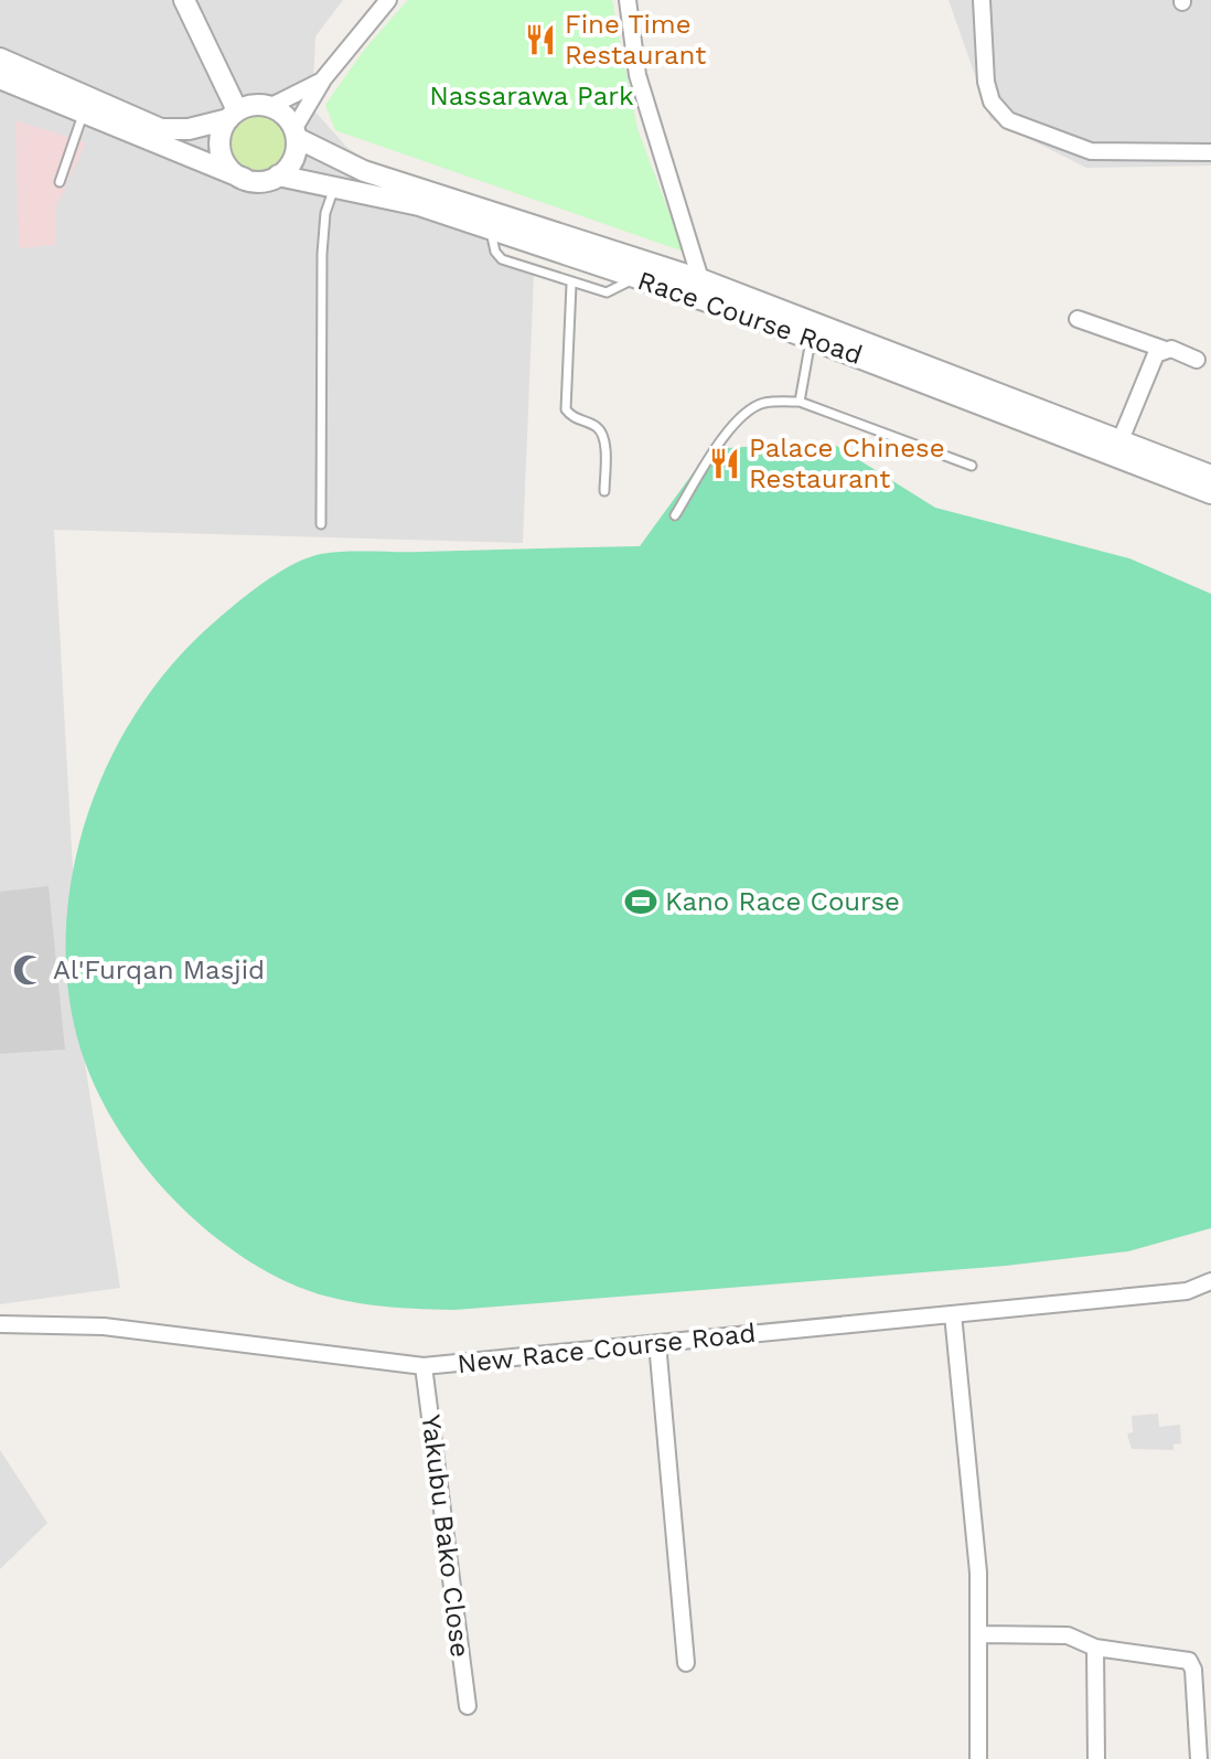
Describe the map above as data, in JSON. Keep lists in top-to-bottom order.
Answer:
{
  "streets": {
    "street": ["Race Course Road", "New Race Course Road", "Yakubu Bako Close"]
  },
  "crossings": [
    ["New Race Course Road", "Yakubu Bako Close"]
  ],
  "parks": ["Nassarawa Park"],
  "places": {
    "restaurant": ["Fine Time Restaurant", "Palace Chinese Restaurant"],
    "sports": ["Kano Race Course"],
    "mosque": ["Al'Furqan Masjid"]
  }
}
